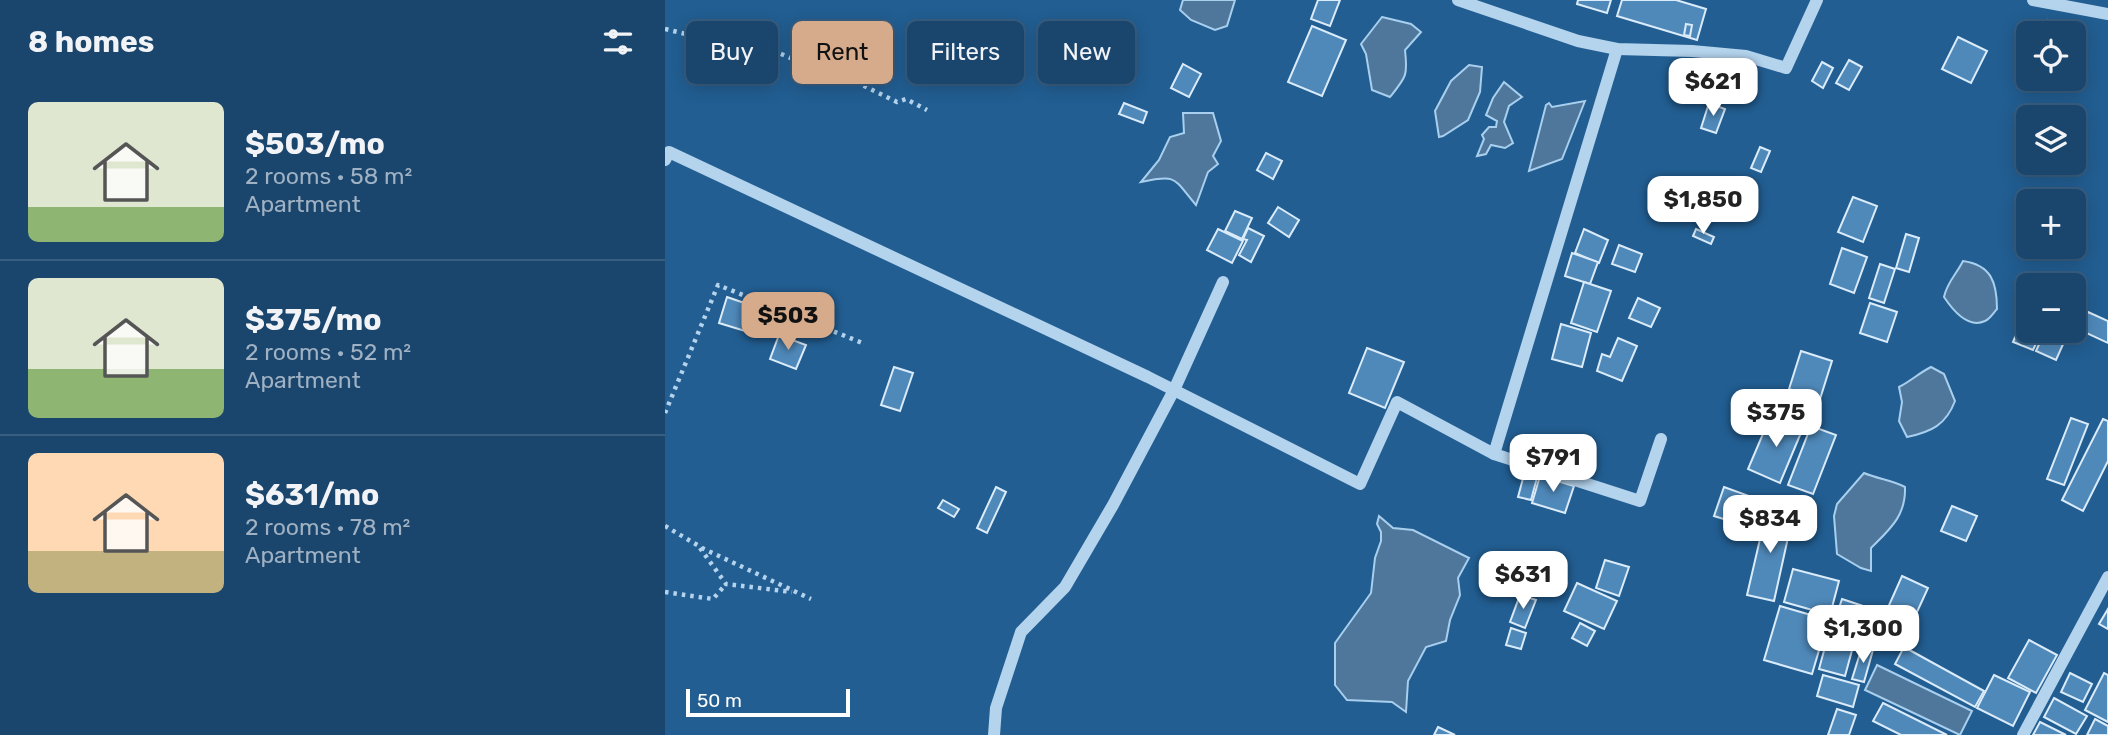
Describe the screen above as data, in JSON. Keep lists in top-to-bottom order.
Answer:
{
  "scale_bar": "50 m",
  "page": {
    "heading": "8 homes",
    "map_buttons": ["+", "−"],
    "chip": [
      "Buy",
      "Rent",
      "Filters",
      "New"
    ],
    "price": [
      "$621",
      "$1,850",
      "$503",
      "$375",
      "$791",
      "$834",
      "$631",
      "$1,300"
    ],
    "list": [
      {
        "name": "$503/mo",
        "note": "2 rooms · 58 m² · Apartment"
      },
      {
        "name": "$375/mo",
        "note": "2 rooms · 52 m² · Apartment"
      },
      {
        "name": "$631/mo",
        "note": "2 rooms · 78 m² · Apartment"
      }
    ],
    "scale": "50 m"
  }
}
